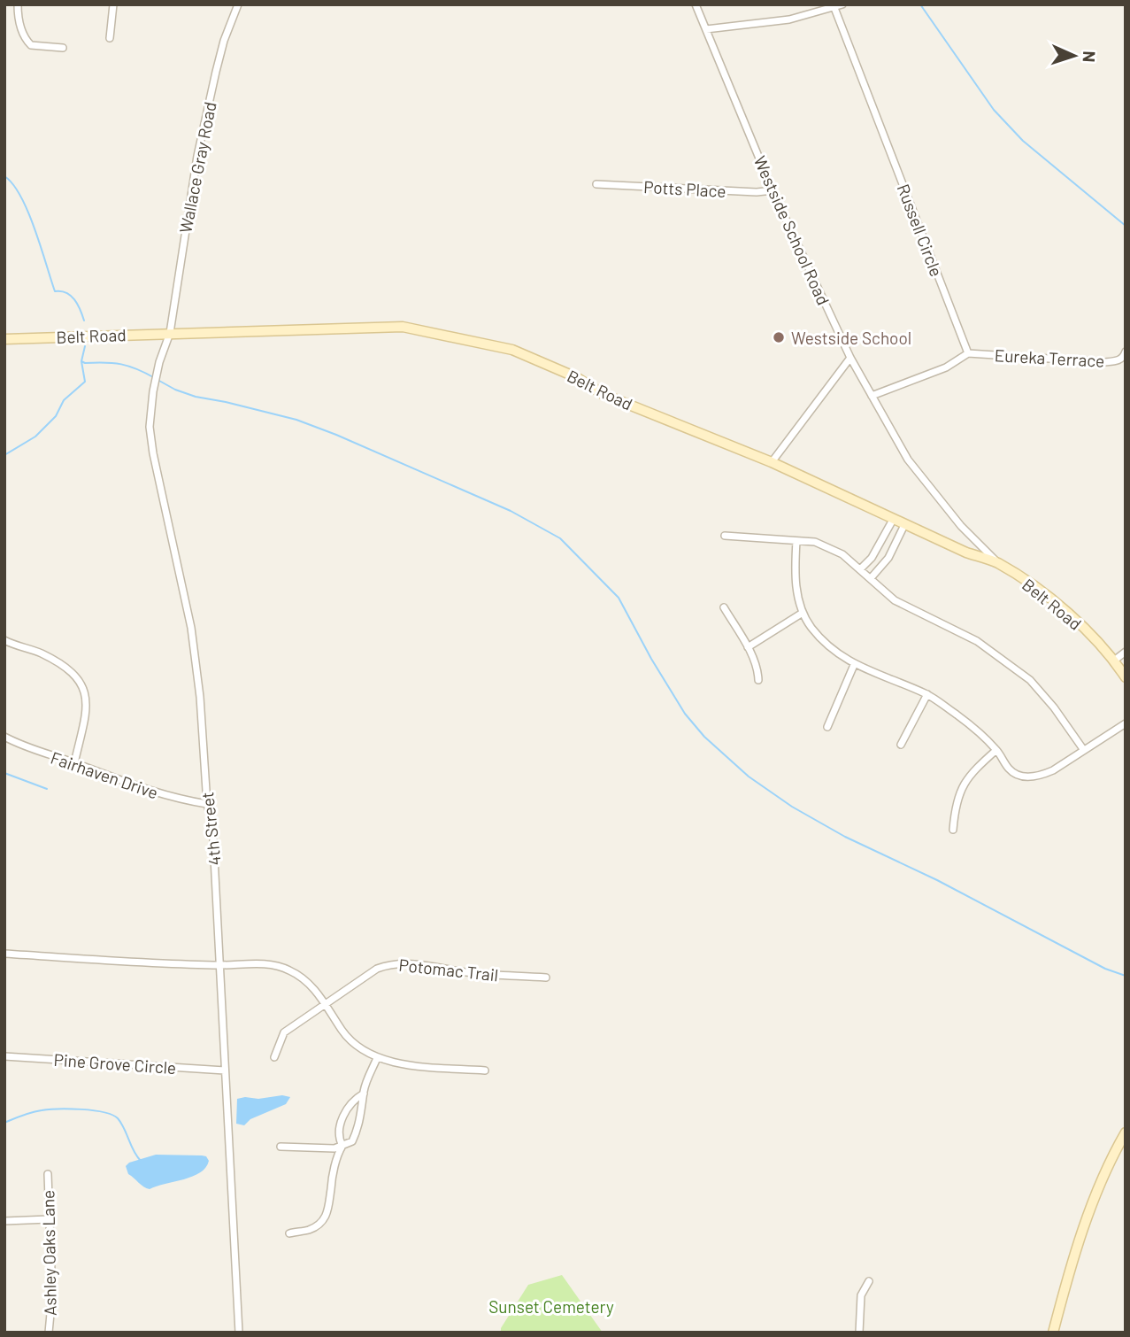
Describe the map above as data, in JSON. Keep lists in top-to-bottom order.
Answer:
{
  "streets": {
    "street": [
      "Wallace Gray Road",
      "Potts Place",
      "Westside School Road",
      "Russell Circle",
      "Belt Road",
      "Eureka Terrace",
      "Fairhaven Drive",
      "4th Street",
      "Potomac Trail",
      "Pine Grove Circle",
      "Ashley Oaks Lane"
    ]
  },
  "crossings": [
    ["Wallace Gray Road", "Belt Road"],
    ["Wallace Gray Road", "4th Street"],
    ["Potts Place", "Westside School Road"],
    ["Westside School Road", "Belt Road"],
    ["Russell Circle", "Eureka Terrace"],
    ["Belt Road", "4th Street"],
    ["Fairhaven Drive", "4th Street"],
    ["4th Street", "Pine Grove Circle"]
  ],
  "parks": ["Sunset Cemetery"],
  "places": ["Westside School"],
  "north": "right"
}
